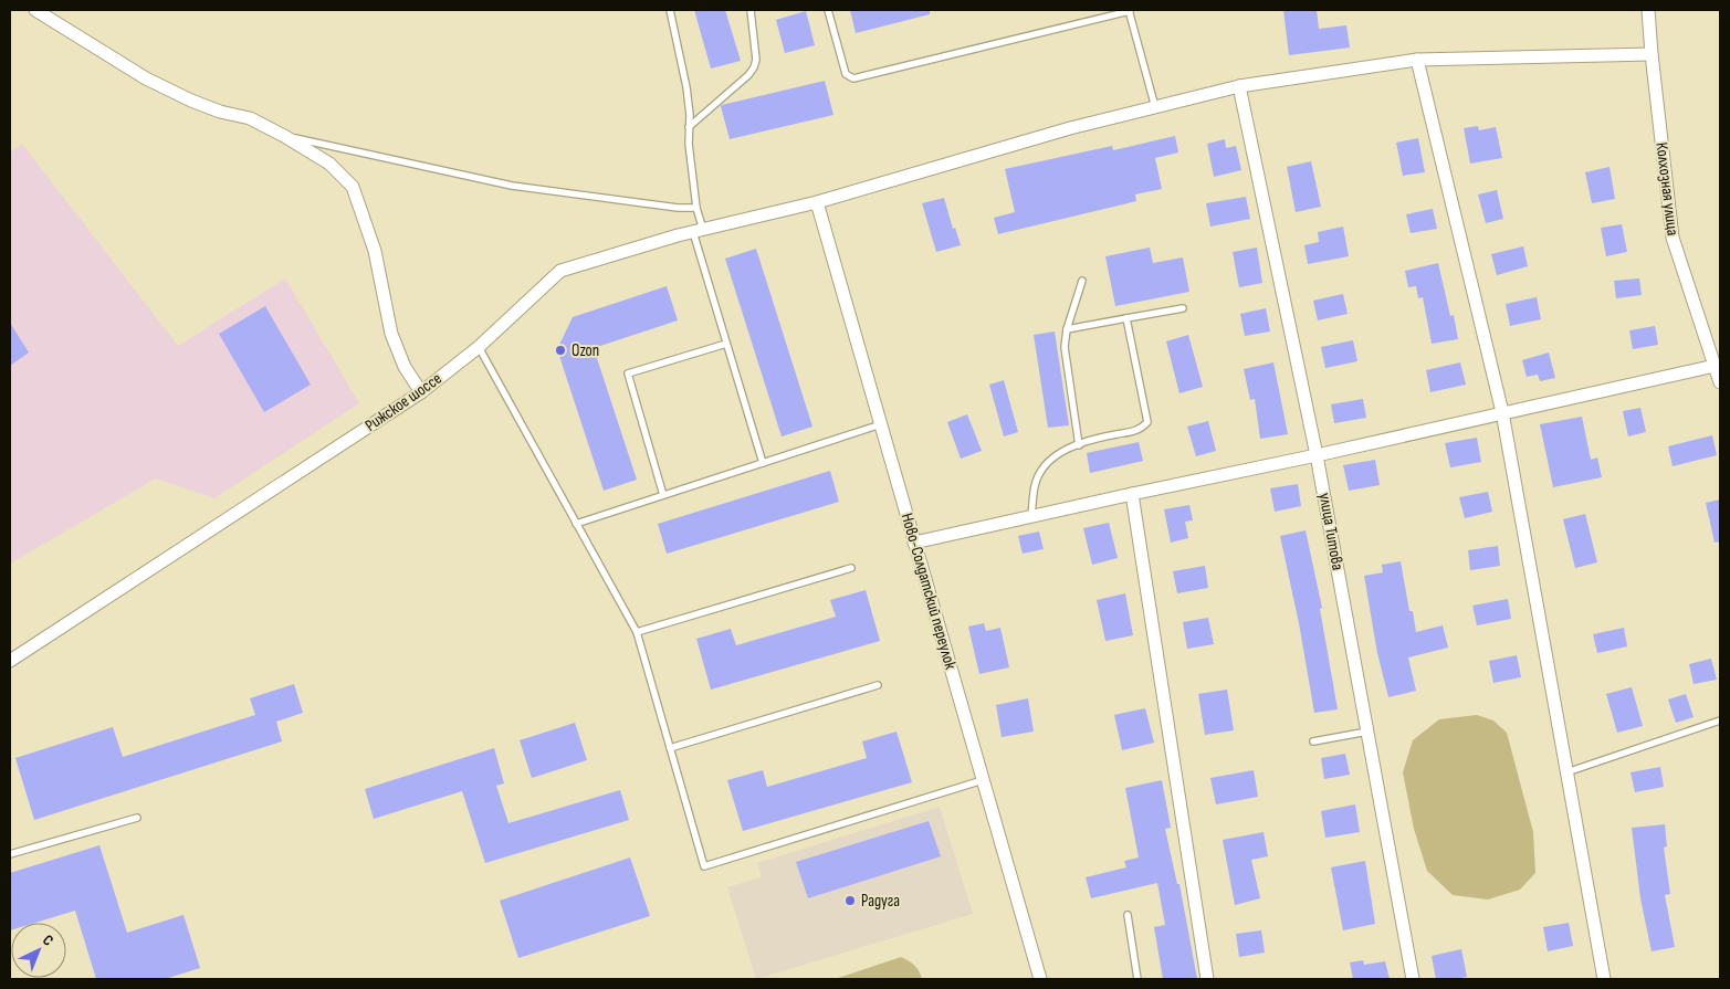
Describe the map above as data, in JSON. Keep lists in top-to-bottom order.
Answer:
{
  "streets": {
    "street": [
      "Колхозная улица",
      "Рижское шоссе",
      "улица Титова",
      "Ново-Солдатский переулок"
    ]
  },
  "crossings": [
    ["Колхозная улица", "Рижское шоссе"],
    ["Рижское шоссе", "улица Титова"],
    ["Рижское шоссе", "Ново-Солдатский переулок"]
  ],
  "places": ["Ozon", "Радуга"],
  "north": "top right"
}
